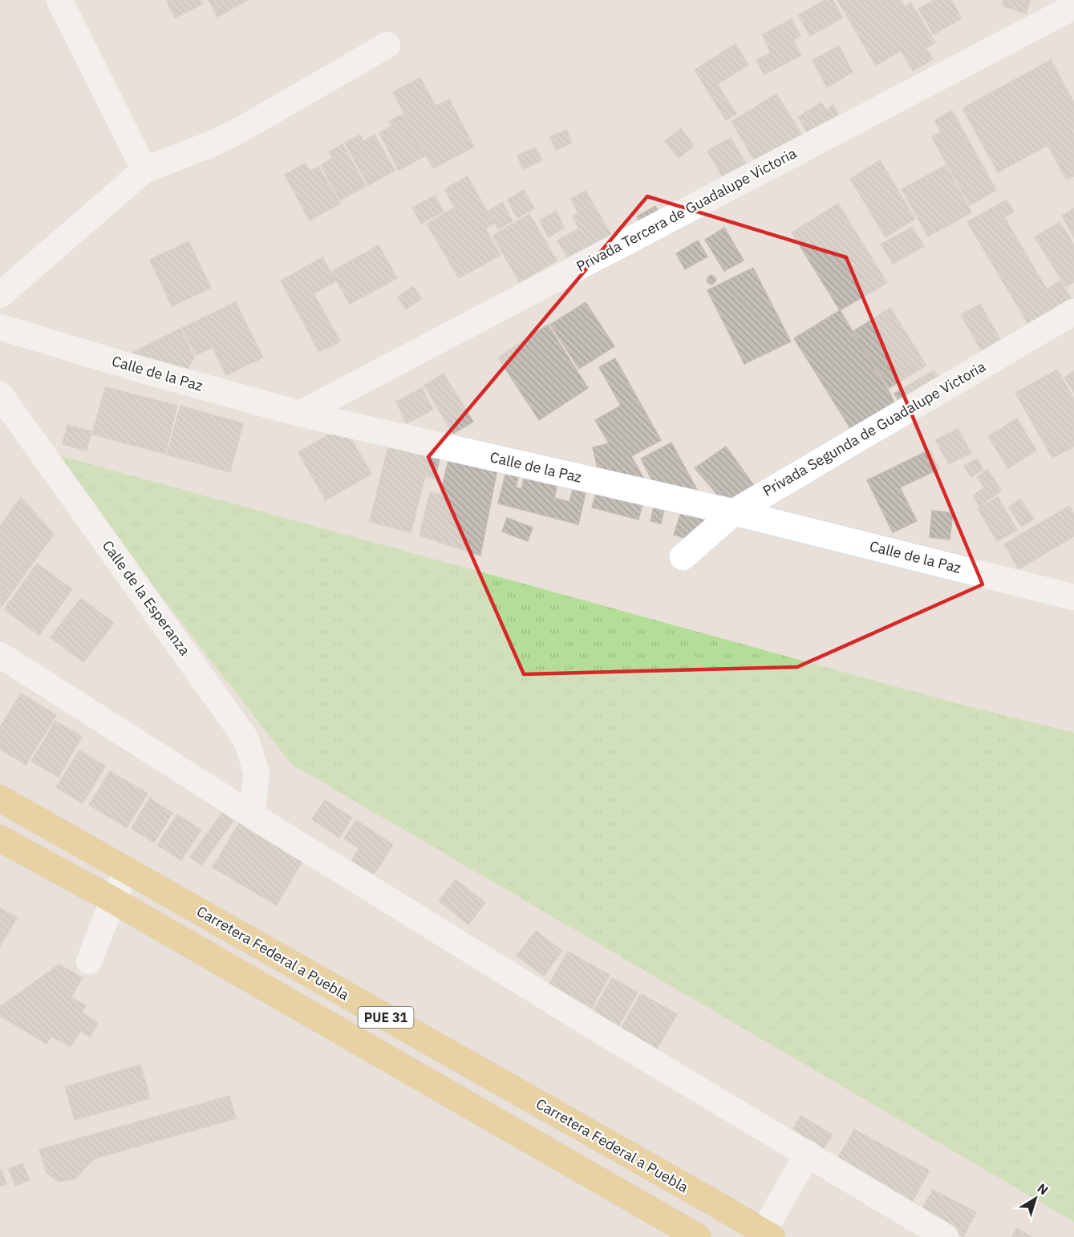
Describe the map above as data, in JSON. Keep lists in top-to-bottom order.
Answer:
{
  "streets": {
    "main road": ["Carretera Federal a Puebla", "PUE 31"],
    "street": [
      "Privada Tercera de Guadalupe Victoria",
      "Calle de la Paz",
      "Privada Segunda de Guadalupe Victoria",
      "Calle de la Esperanza"
    ]
  },
  "crossings": [
    ["Privada Tercera de Guadalupe Victoria", "Calle de la Paz"],
    ["Calle de la Paz", "Privada Segunda de Guadalupe Victoria"]
  ],
  "north": "top right"
}
